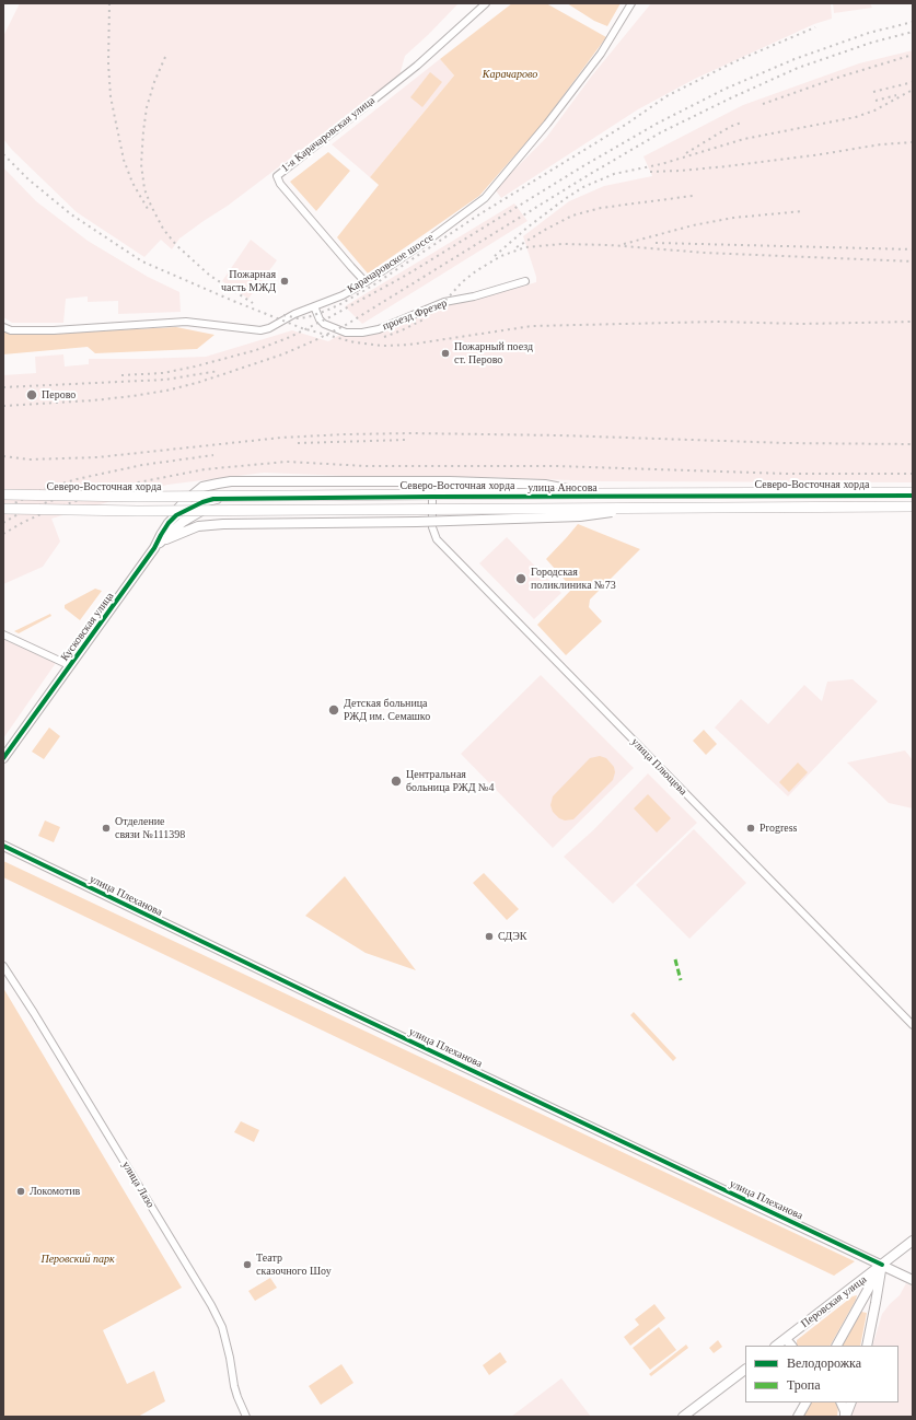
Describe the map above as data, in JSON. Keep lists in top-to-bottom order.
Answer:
{
  "streets": {
    "main road": ["Северо-Восточная хорда"],
    "street": [
      "1-я Карачаровская улица",
      "Карачаровское шоссе",
      "проезд Фрезер",
      "улица Аносова",
      "Кусковская улица",
      "улица Плющева",
      "улица Плеханова",
      "улица Лазо",
      "Перовская улица"
    ]
  },
  "crossings": [
    ["1-я Карачаровская улица", "Карачаровское шоссе"],
    ["Карачаровское шоссе", "проезд Фрезер"],
    ["Северо-Восточная хорда", "улица Аносова"],
    ["улица Аносова", "Кусковская улица"],
    ["улица Аносова", "улица Плющева"],
    ["улица Плеханова", "Перовская улица"]
  ],
  "parks": ["Карачарово", "Перовский парк"],
  "places": [
    "Пожарная часть МЖД",
    "Пожарный поезд ст. Перово",
    "Перово",
    "Городская поликлиника №73",
    "Детская больница РЖД им. Семашко",
    "Центральная больница РЖД №4",
    "Отделение связи №111398",
    "Progress",
    "СДЭК",
    "Локомотив",
    "Театр сказочного Шоу"
  ],
  "legend": ["Велодорожка", "Тропа"]
}
